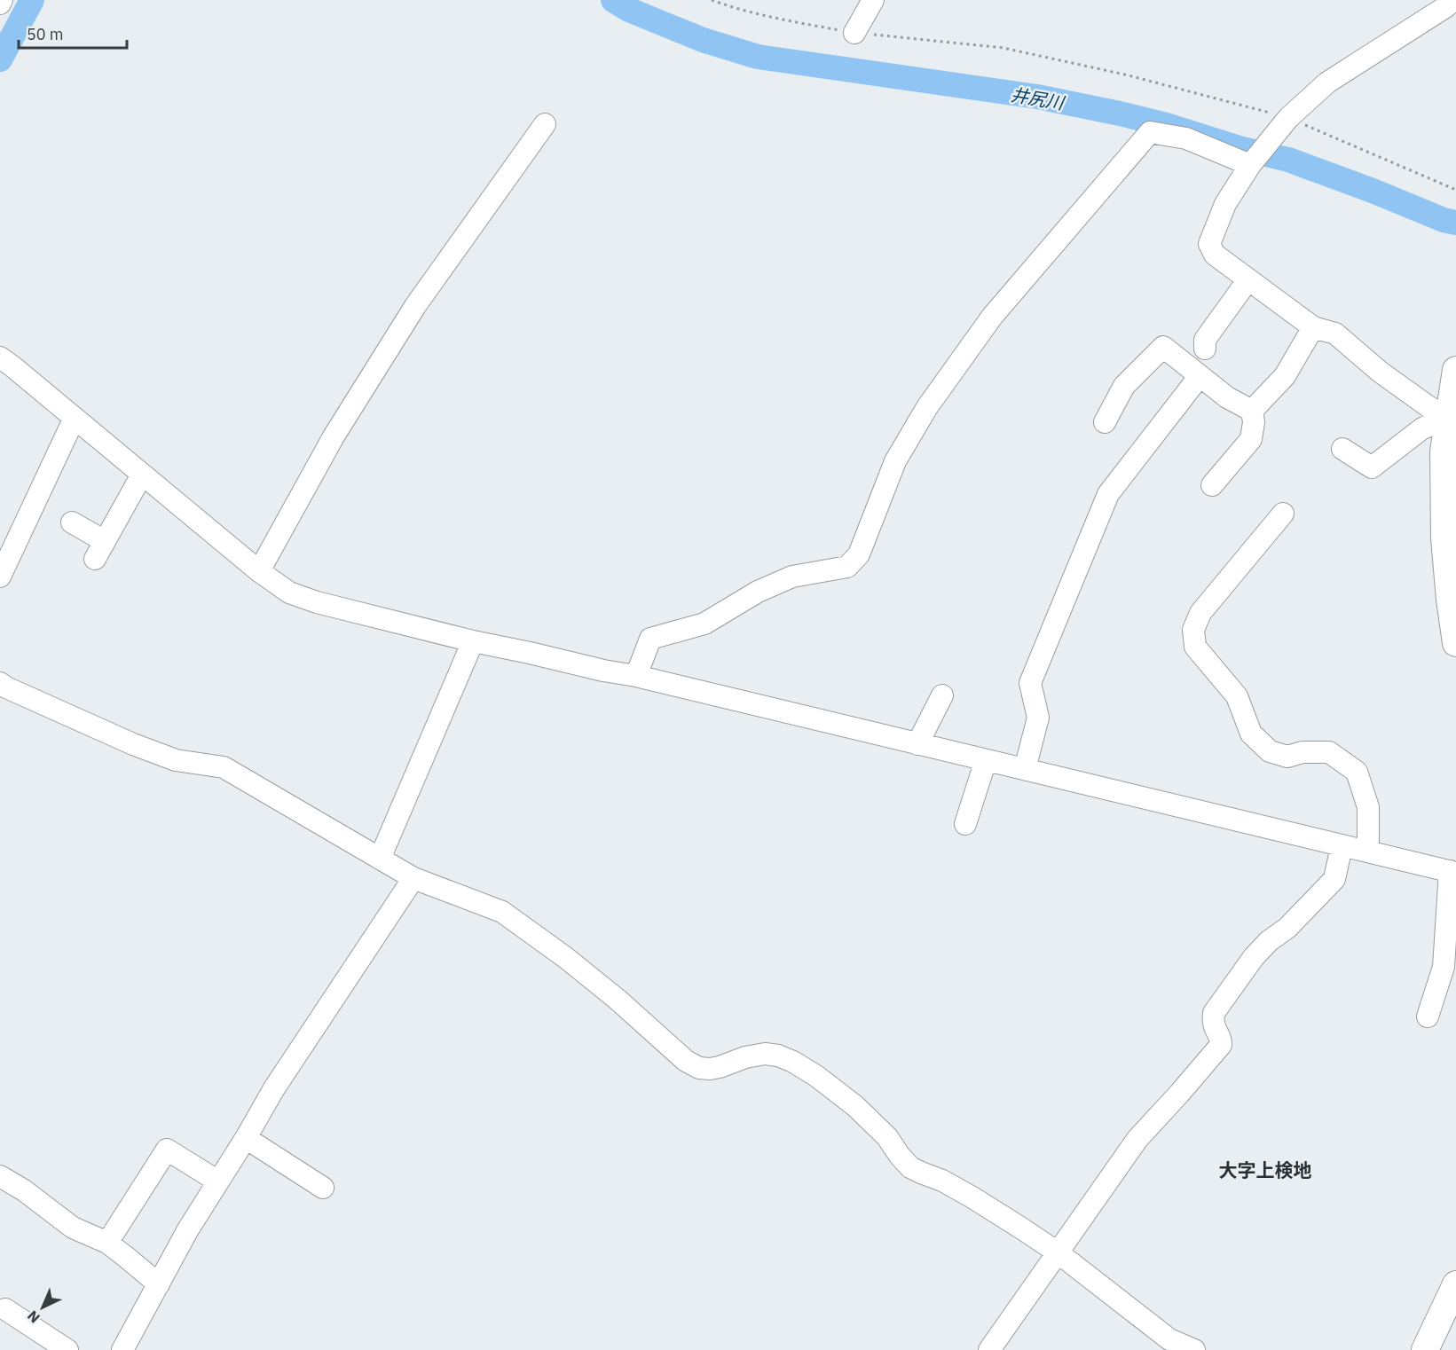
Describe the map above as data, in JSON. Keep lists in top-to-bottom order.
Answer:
{
  "districts": ["大字上検地"],
  "water": ["井尻川"],
  "scale_bar": "50 m",
  "north": "bottom left"
}
